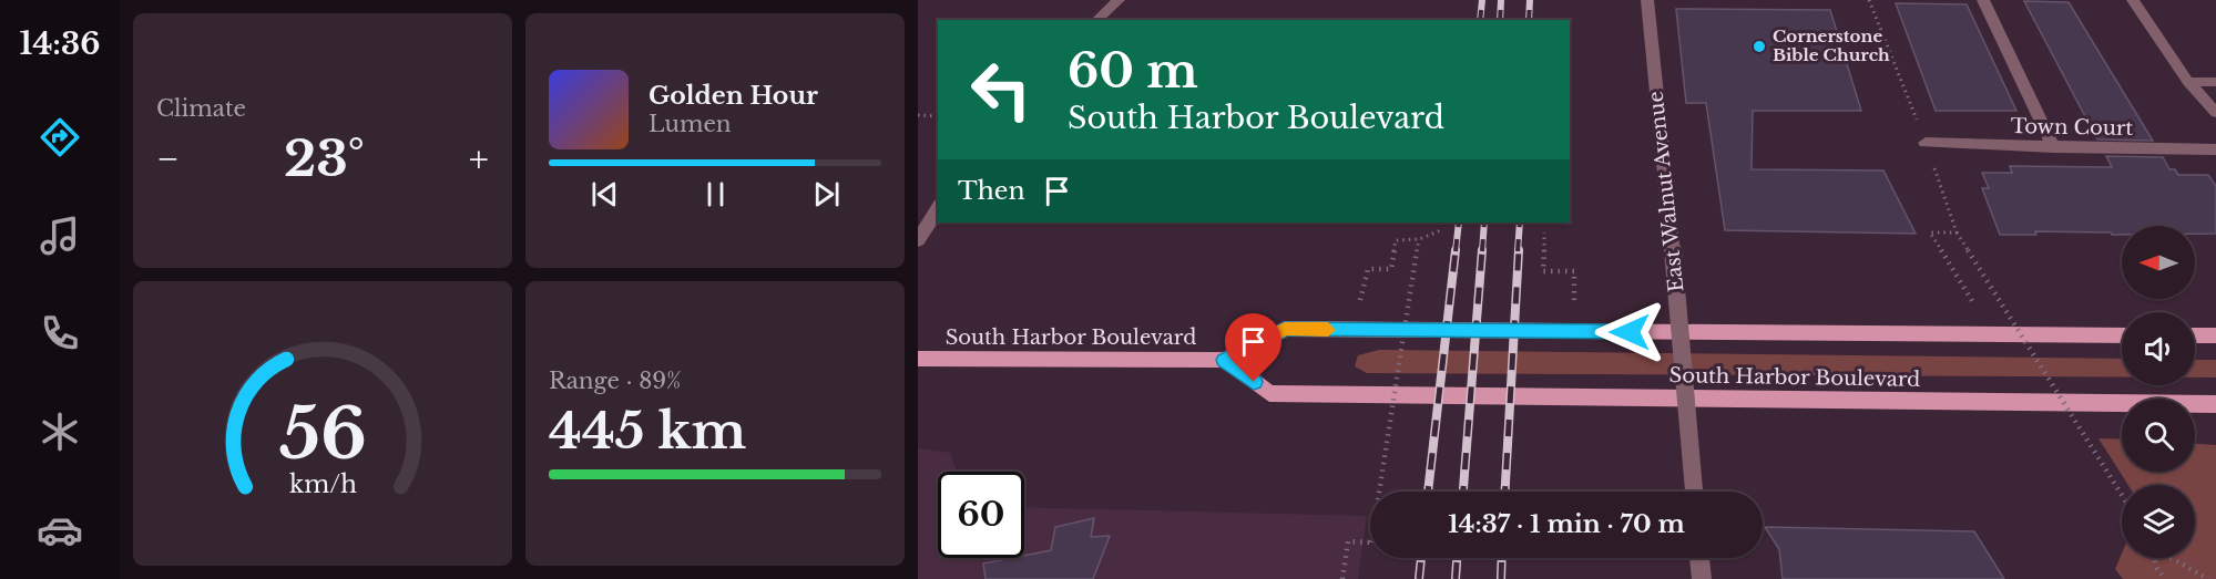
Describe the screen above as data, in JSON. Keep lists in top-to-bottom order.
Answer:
{
  "streets": {
    "main road": ["South Harbor Boulevard"],
    "street": ["Town Court", "East Walnut Avenue"]
  },
  "places": ["Cornerstone Bible Church"],
  "north": "left",
  "page": {
    "tabs": "14:36",
    "tile": [
      "Climate",
      ["Range · 89%", "445 km"]
    ],
    "turn": ["60 m", "South Harbor Boulevard"],
    "song": ["Golden Hour", "Lumen"],
    "heat": ["−", "23°", "+"],
    "then": "Then",
    "limit": "60",
    "trip": "14:37 · 1 min · 70 m",
    "gauge": ["56", "km/h"]
  }
}
